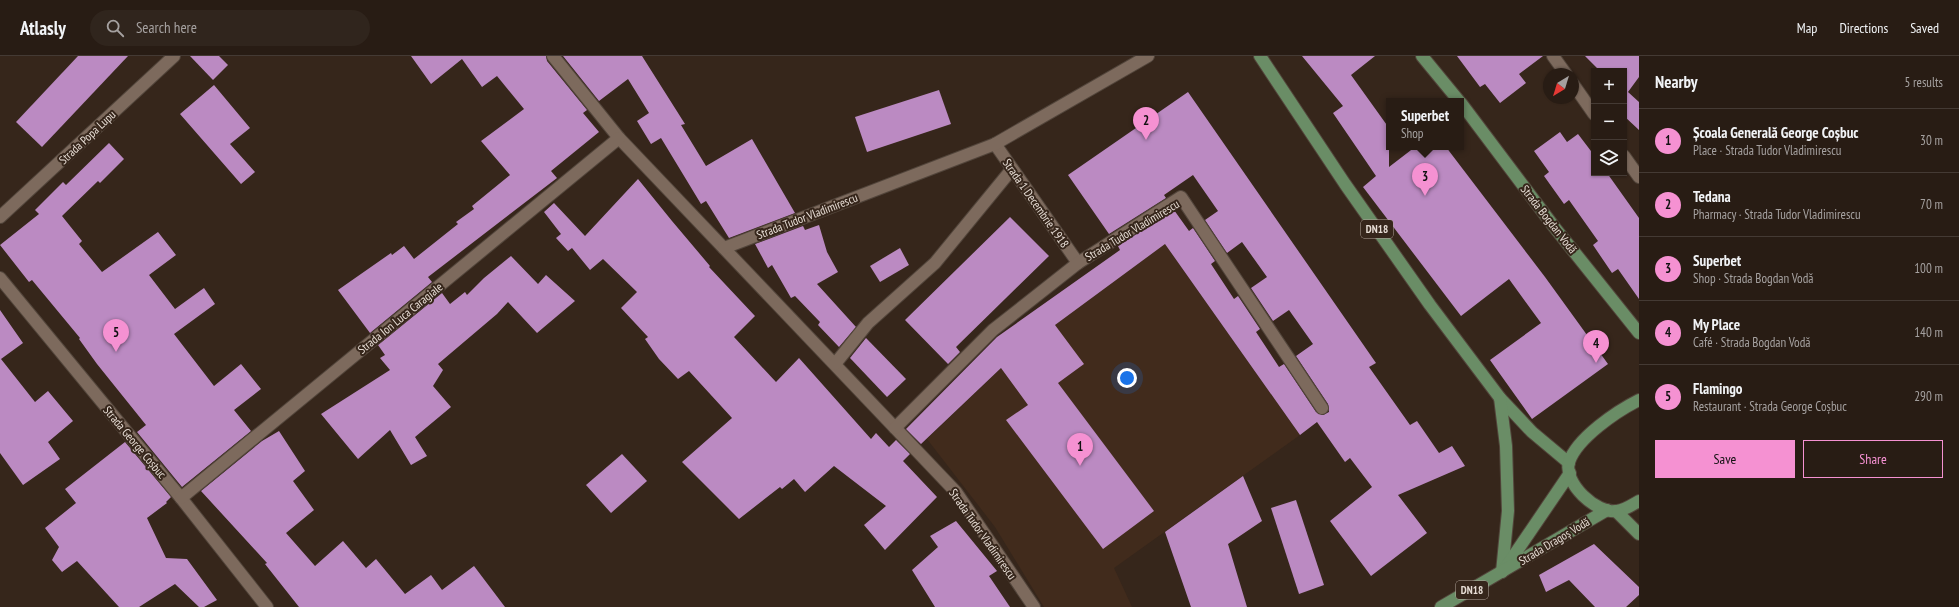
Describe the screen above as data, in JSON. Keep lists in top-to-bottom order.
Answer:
{
  "streets": {
    "main road": ["Strada Bogdan Vodă", "DN18", "Strada Dragoș Vodă"],
    "street": [
      "Strada Popa Lupu",
      "Strada 1 Decembrie 1918",
      "Strada Tudor Vladimirescu",
      "Strada Ion Luca Caragiale",
      "Strada George Coșbuc"
    ]
  },
  "crossings": [
    ["Strada 1 Decembrie 1918", "Strada Tudor Vladimirescu"],
    ["Strada Tudor Vladimirescu", "Strada Ion Luca Caragiale"],
    ["DN18", "Strada Dragoș Vodă"],
    ["Strada Ion Luca Caragiale", "Strada George Coșbuc"]
  ],
  "north": "bottom left",
  "page": {
    "header": "Atlasly",
    "search": "Search here",
    "nav": ["Map", "Directions", "Saved"],
    "heading": ["Nearby", "5 results"],
    "map_buttons": ["+", "−"],
    "popup": ["Superbet", "Shop"],
    "pins": [
      "2",
      "3",
      "5",
      "4",
      "1"
    ],
    "list": [
      {
        "mark": "1",
        "name": "Școala Generală George Coșbuc",
        "note": "Place · Strada Tudor Vladimirescu",
        "value": "30 m"
      },
      {
        "mark": "2",
        "name": "Tedana",
        "note": "Pharmacy · Strada Tudor Vladimirescu",
        "value": "70 m"
      },
      {
        "mark": "3",
        "name": "Superbet",
        "note": "Shop · Strada Bogdan Vodă",
        "value": "100 m"
      },
      {
        "mark": "4",
        "name": "My Place",
        "note": "Café · Strada Bogdan Vodă",
        "value": "140 m"
      },
      {
        "mark": "5",
        "name": "Flamingo",
        "note": "Restaurant · Strada George Coșbuc",
        "value": "290 m"
      }
    ],
    "buttons": ["Save", "Share"]
  }
}
